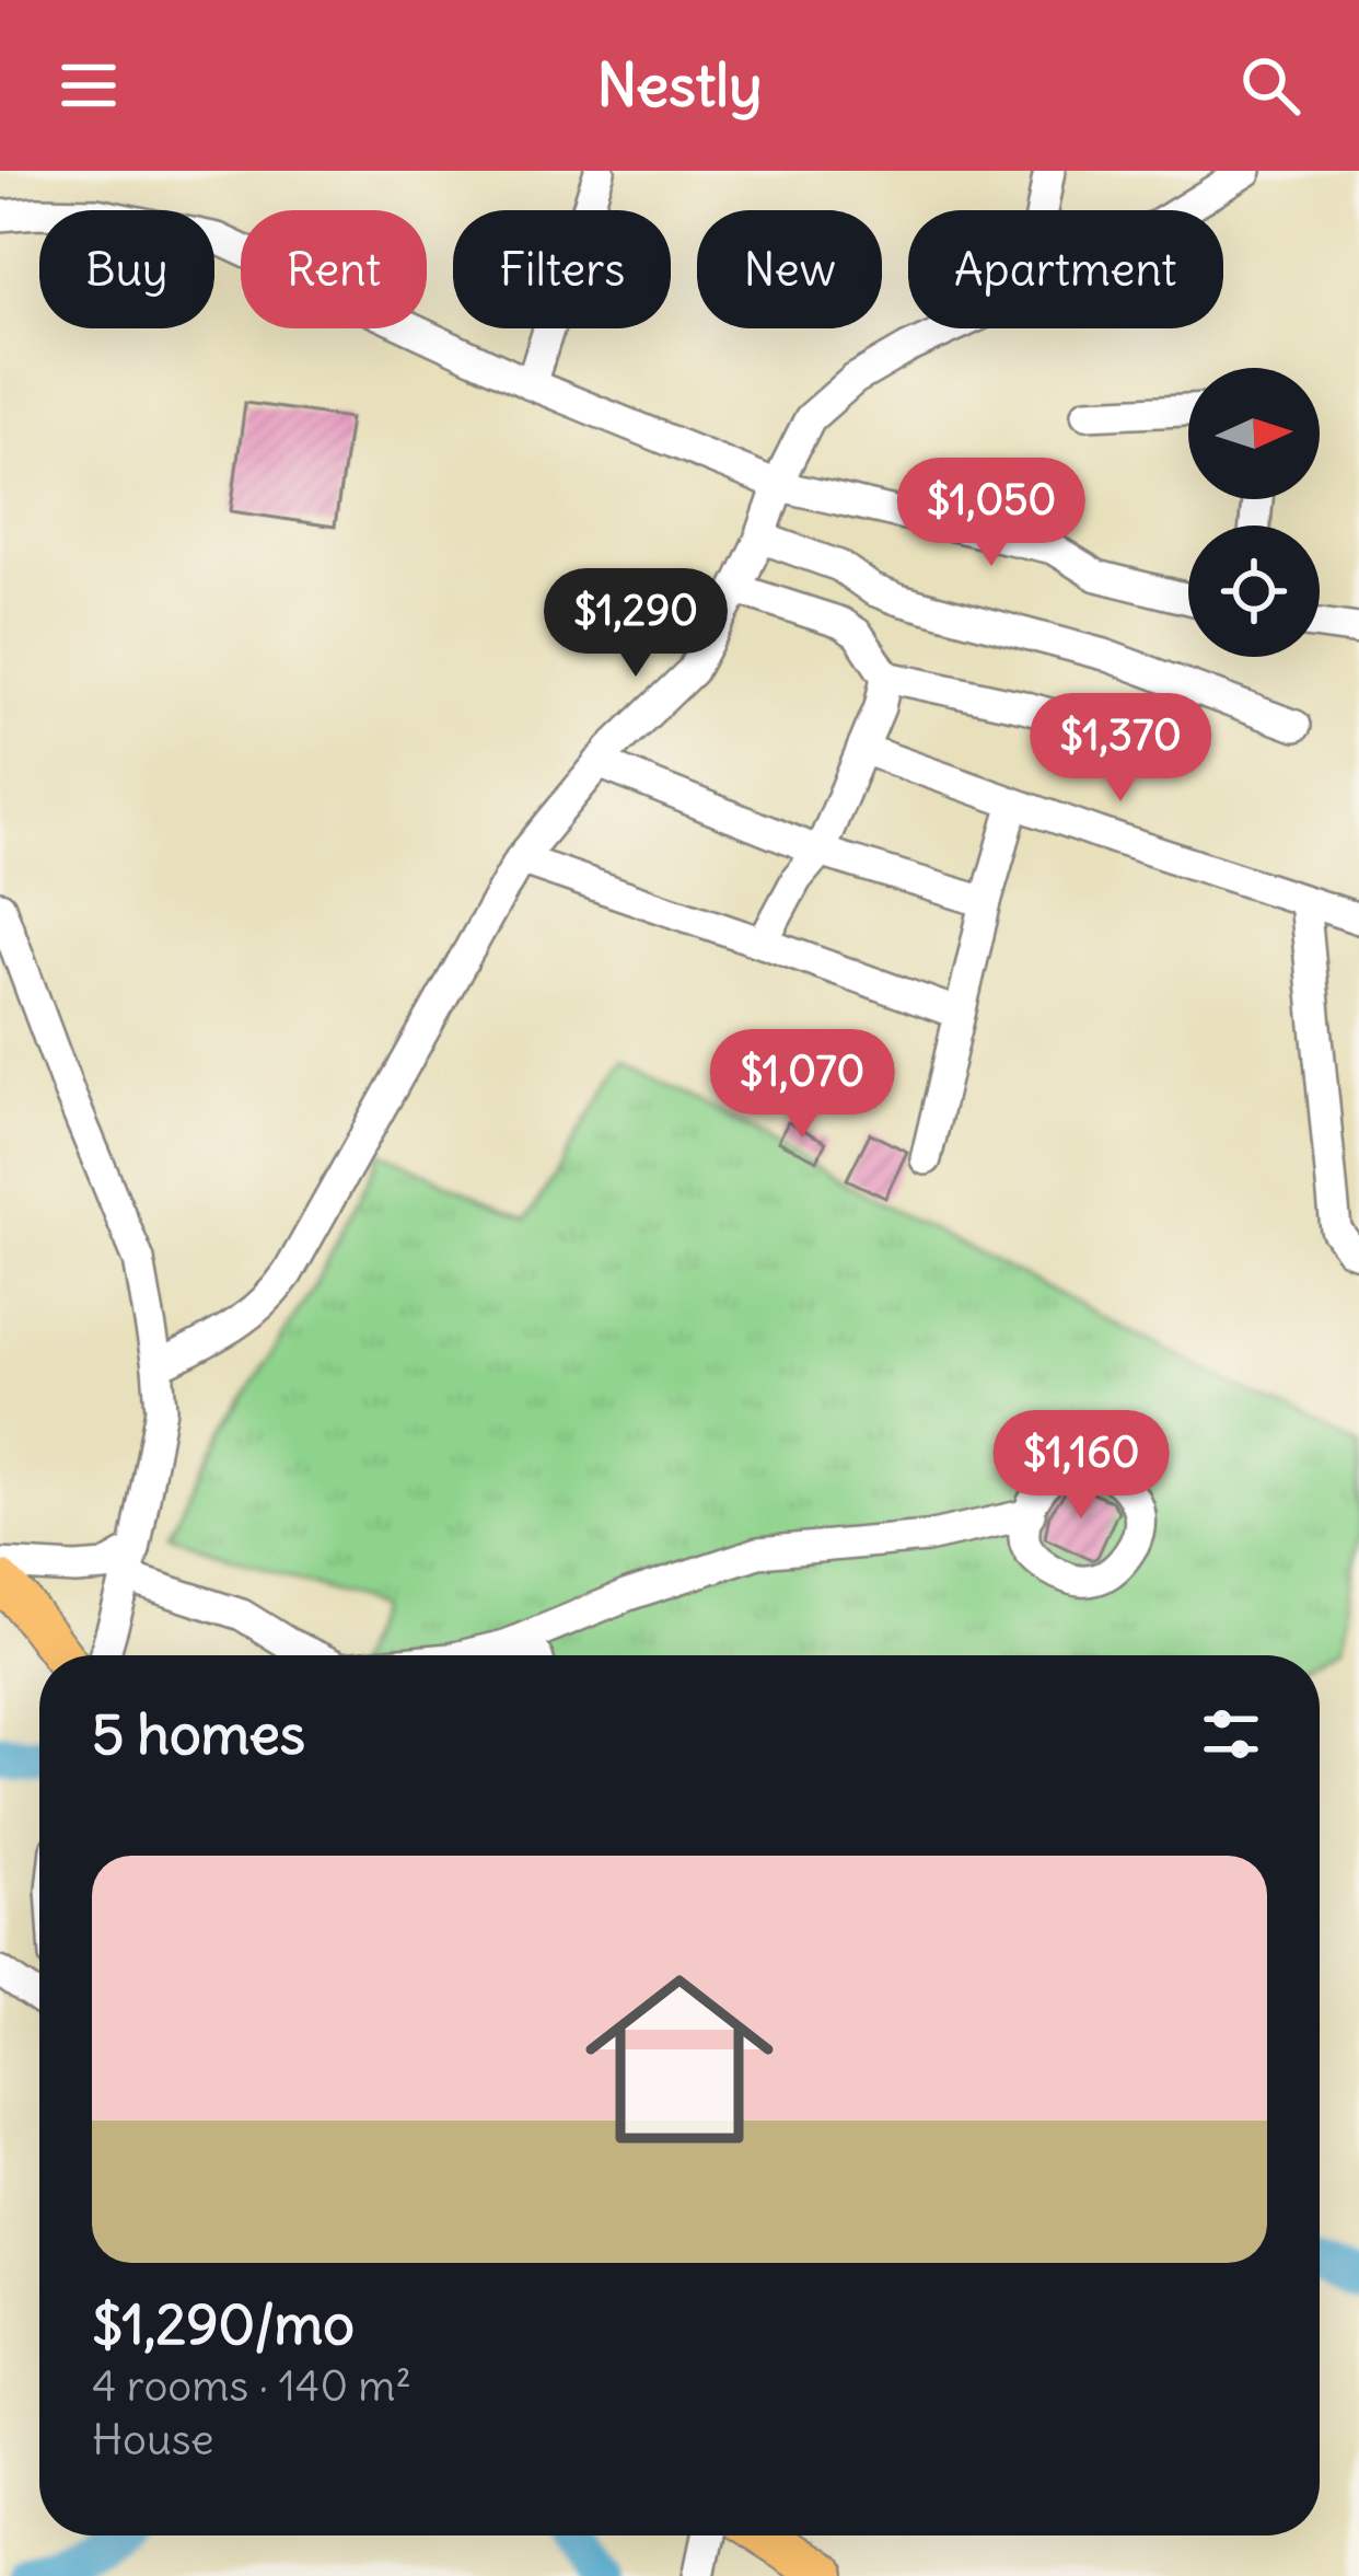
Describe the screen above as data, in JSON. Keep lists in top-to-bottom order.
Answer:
{
  "north": "right",
  "page": {
    "header": "Nestly",
    "chip": [
      "Buy",
      "Rent",
      "Filters",
      "New",
      "Apartment"
    ],
    "price": [
      "$1,050",
      "$1,290",
      "$1,370",
      "$1,070",
      "$1,160"
    ],
    "heading": "5 homes",
    "list": [
      {
        "name": "$1,290/mo",
        "note": "4 rooms · 140 m² · House"
      }
    ]
  }
}
